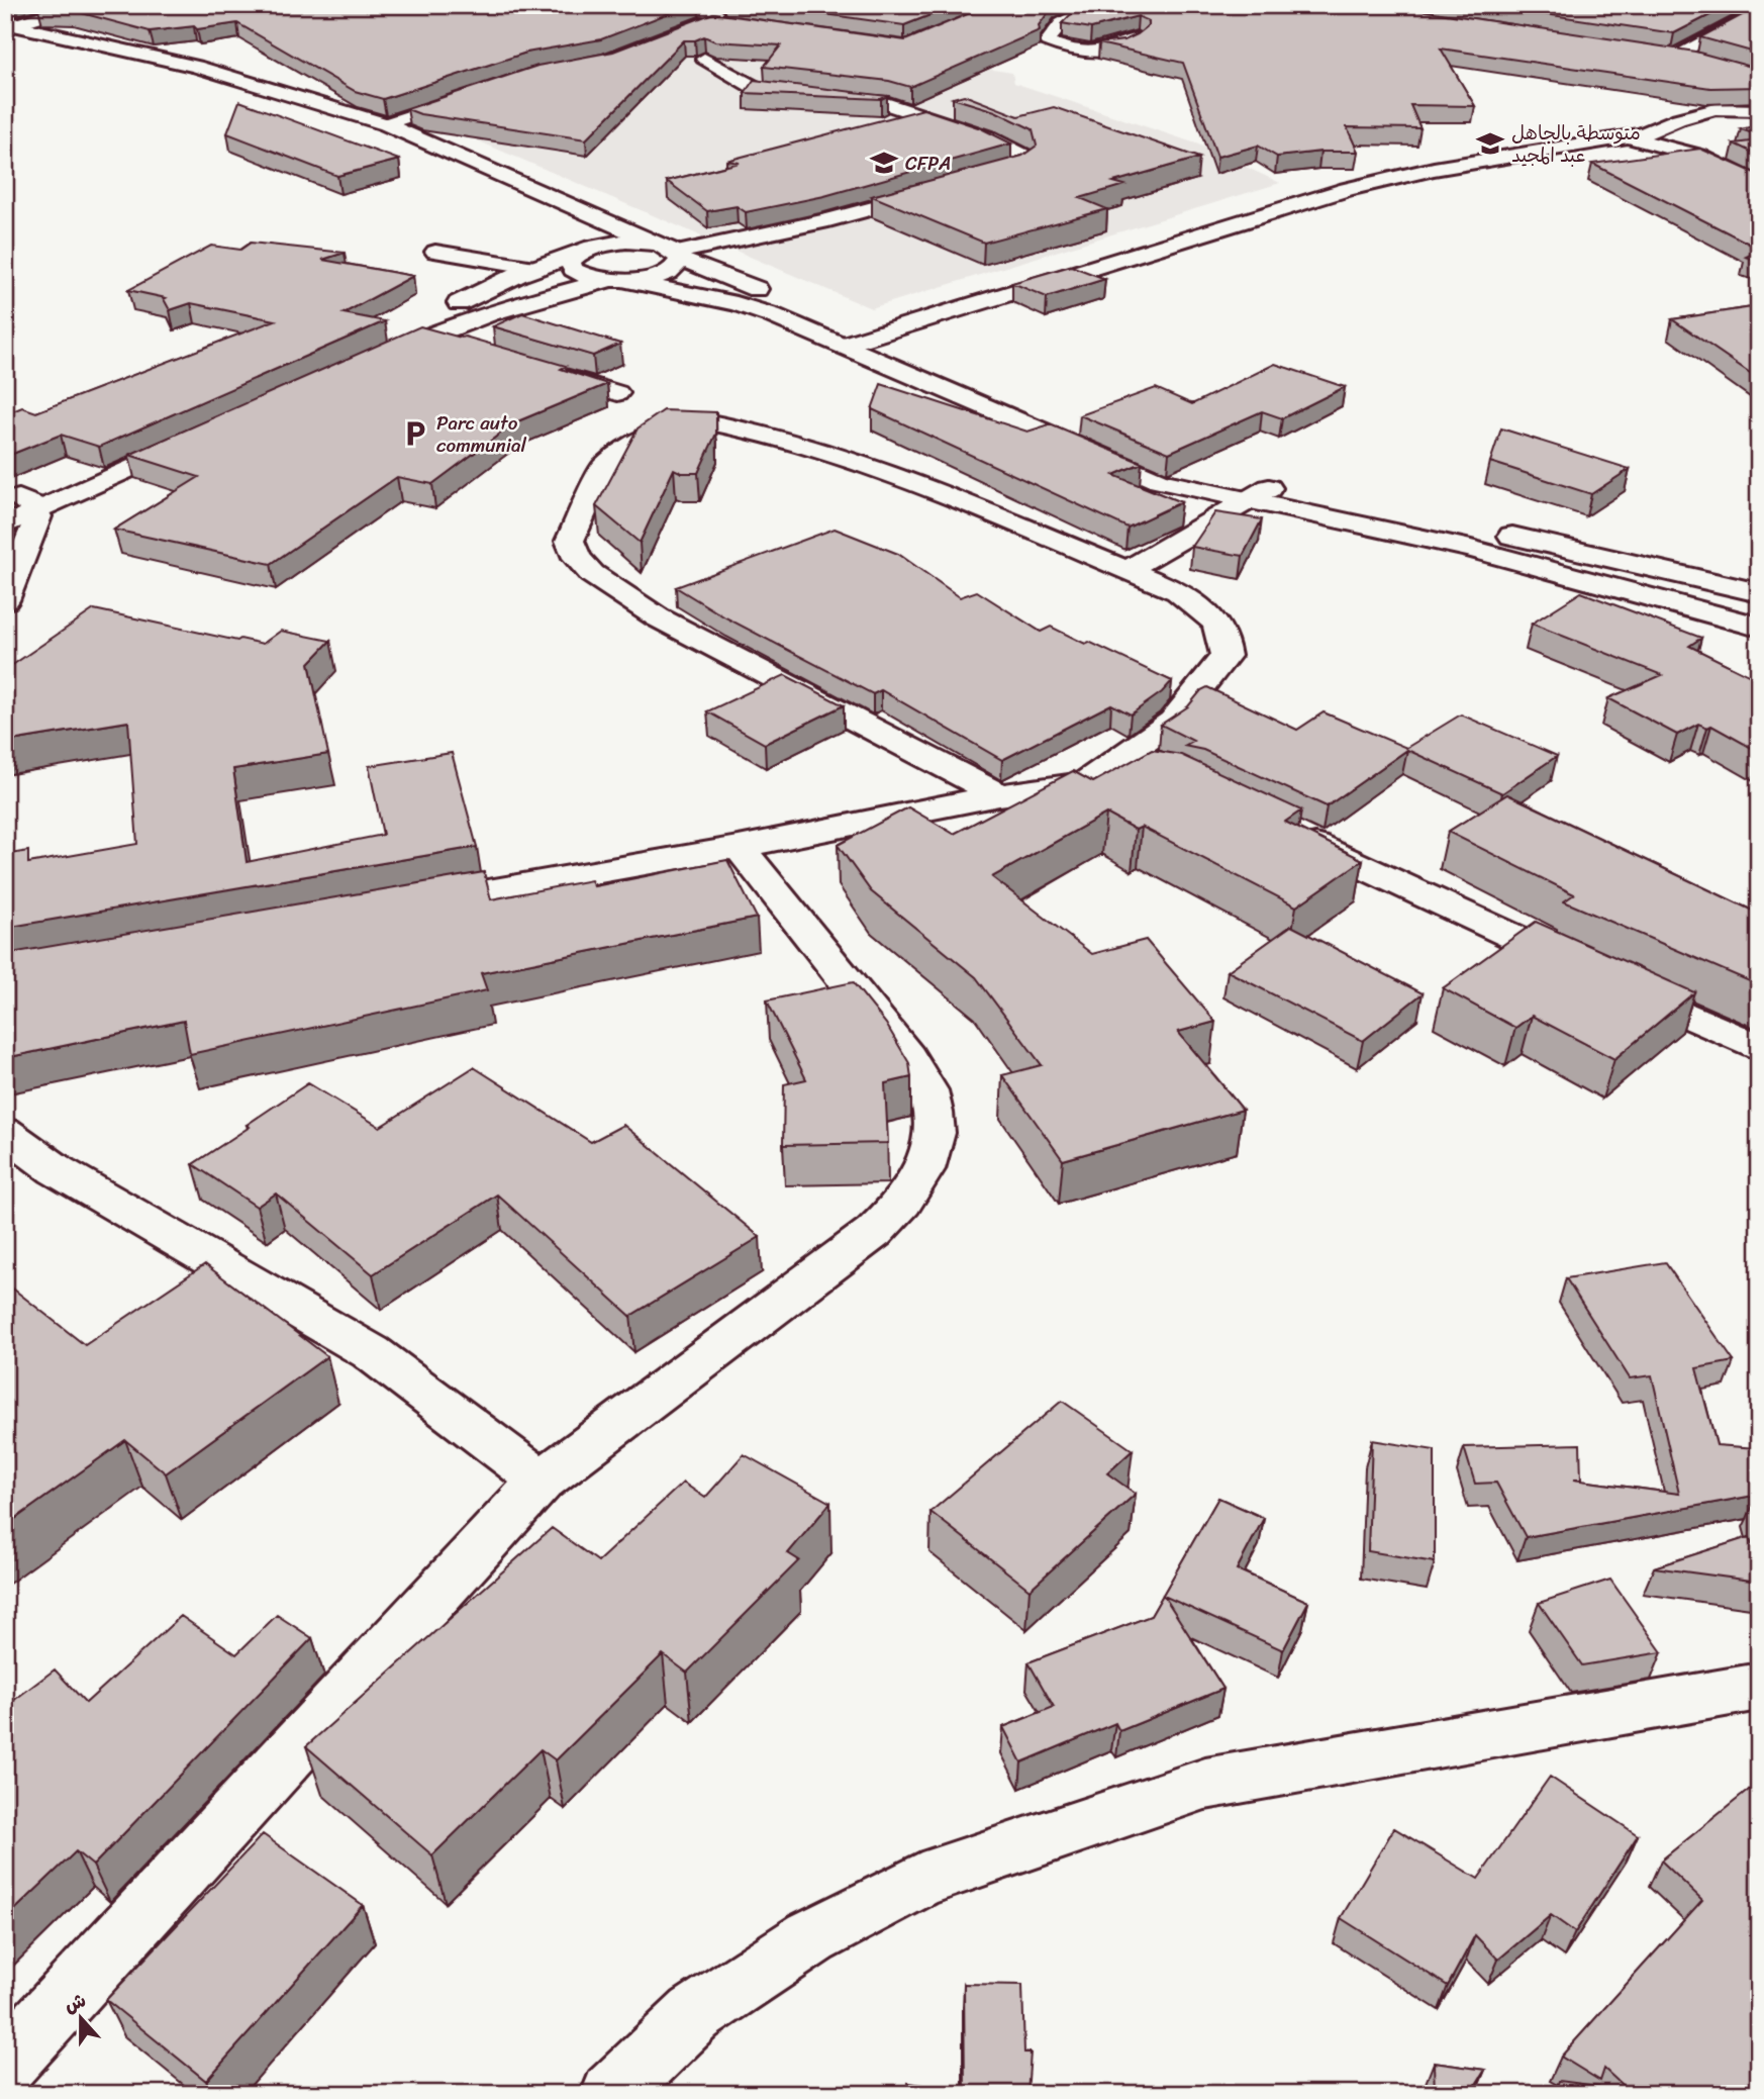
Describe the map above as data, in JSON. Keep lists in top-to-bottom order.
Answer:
{
  "places": {
    "school or university": ["متوسطة بالجاهل عبد المجيد", "CFPA"],
    "parking": ["Parc auto communial"]
  },
  "north": "top"
}
